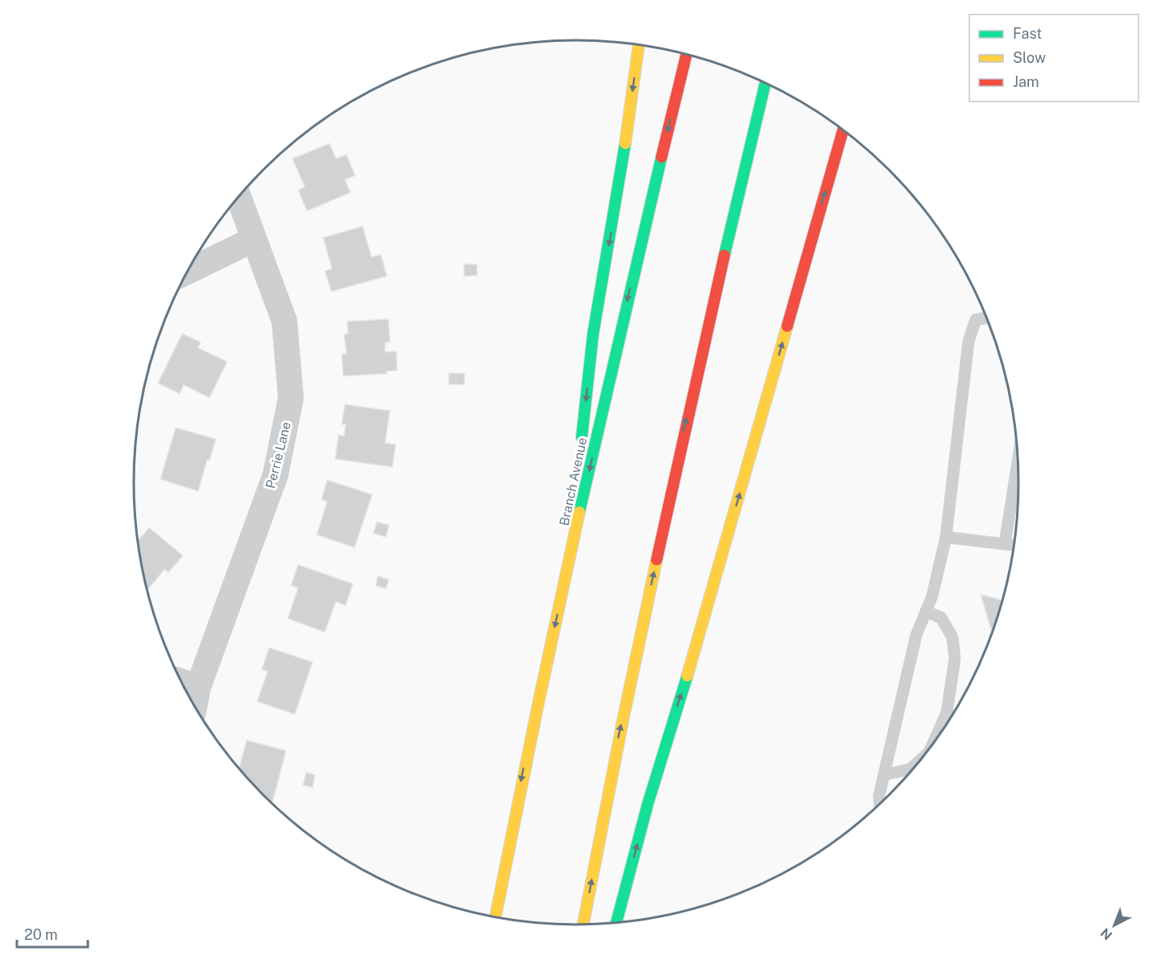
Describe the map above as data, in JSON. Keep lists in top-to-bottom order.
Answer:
{
  "streets": {
    "highway": ["Branch Avenue"],
    "street": ["Perrie Lane"]
  },
  "legend": ["Fast", "Slow", "Jam"],
  "scale_bar": "20 m",
  "north": "bottom left"
}
